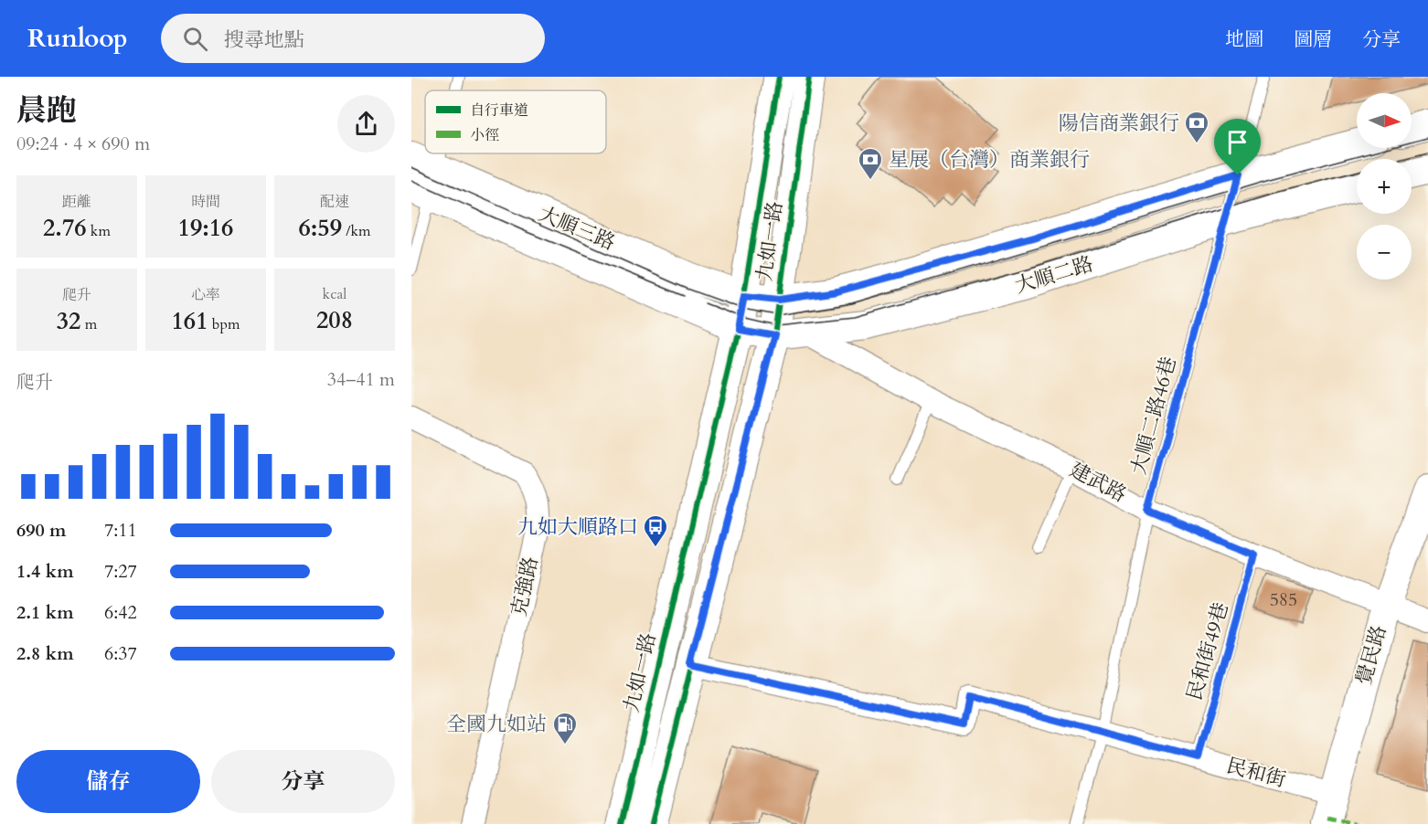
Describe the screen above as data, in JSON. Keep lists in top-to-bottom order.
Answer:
{
  "streets": {
    "main road": ["九如一路"],
    "street": [
      "大順三路",
      "大順二路",
      "建武路",
      "克強路",
      "覺民路",
      "民和街"
    ],
    "lane": ["大順二路46巷", "民和街49巷"]
  },
  "crossings": [
    ["大順三路", "九如一路"],
    ["大順三路", "大順二路"],
    ["九如一路", "大順二路"],
    ["九如一路", "民和街"],
    ["大順二路", "大順二路46巷"],
    ["大順二路", "建武路"],
    ["大順二路46巷", "建武路"],
    ["大順二路46巷", "民和街"],
    ["建武路", "民和街49巷"],
    ["建武路", "覺民路"],
    ["民和街49巷", "民和街"],
    ["覺民路", "民和街"]
  ],
  "places": {
    "bank": ["陽信商業銀行", "星展（台灣）商業銀行"],
    "bus stop": ["九如大順路口"],
    "fuel station": ["全國九如站"]
  },
  "house_numbers": ["585"],
  "legend": ["自行車道", "小徑"],
  "north": "right",
  "page": {
    "header": "Runloop",
    "search": "搜尋地點",
    "nav": ["地圖", "圖層", "分享"],
    "heading": ["晨跑", "09:24 · 4 × 690 m"],
    "map_buttons": ["+", "−"],
    "stats": [
      ["距離", "2.76 km"],
      ["時間", "19:16"],
      ["配速", "6:59 /km"],
      ["爬升", "32 m"],
      ["心率", "161 bpm"],
      ["kcal", "208"]
    ],
    "chart": ["爬升", "34–41 m"],
    "list": [
      {
        "name": "690 m",
        "note": "7:11"
      },
      {
        "name": "1.4 km",
        "note": "7:27"
      },
      {
        "name": "2.1 km",
        "note": "6:42"
      },
      {
        "name": "2.8 km",
        "note": "6:37"
      }
    ],
    "buttons": ["儲存", "分享"]
  }
}
